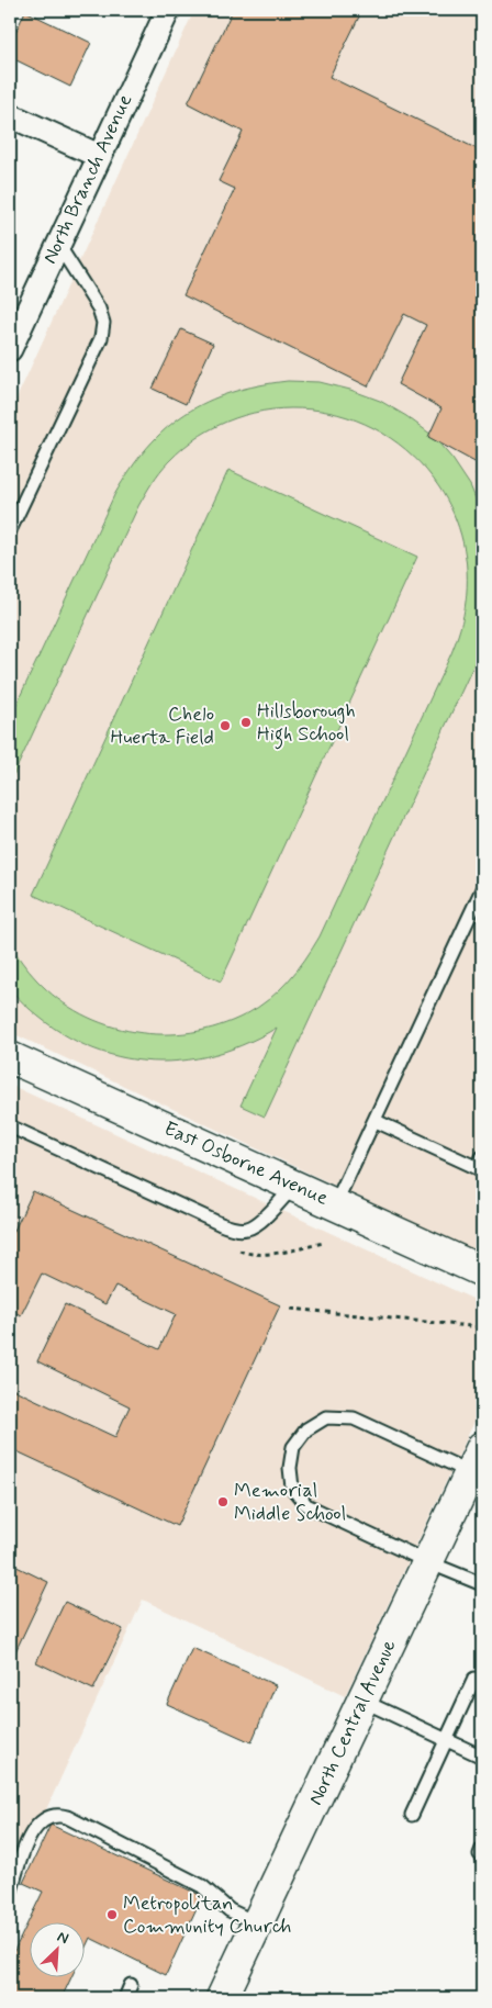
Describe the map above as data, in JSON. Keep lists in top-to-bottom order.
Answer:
{
  "streets": {
    "street": ["North Branch Avenue", "East Osborne Avenue", "North Central Avenue"]
  },
  "places": [
    "Hillsborough High School",
    "Chelo Huerta Field",
    "Memorial Middle School",
    "Metropolitan Community Church"
  ],
  "north": "top right"
}
